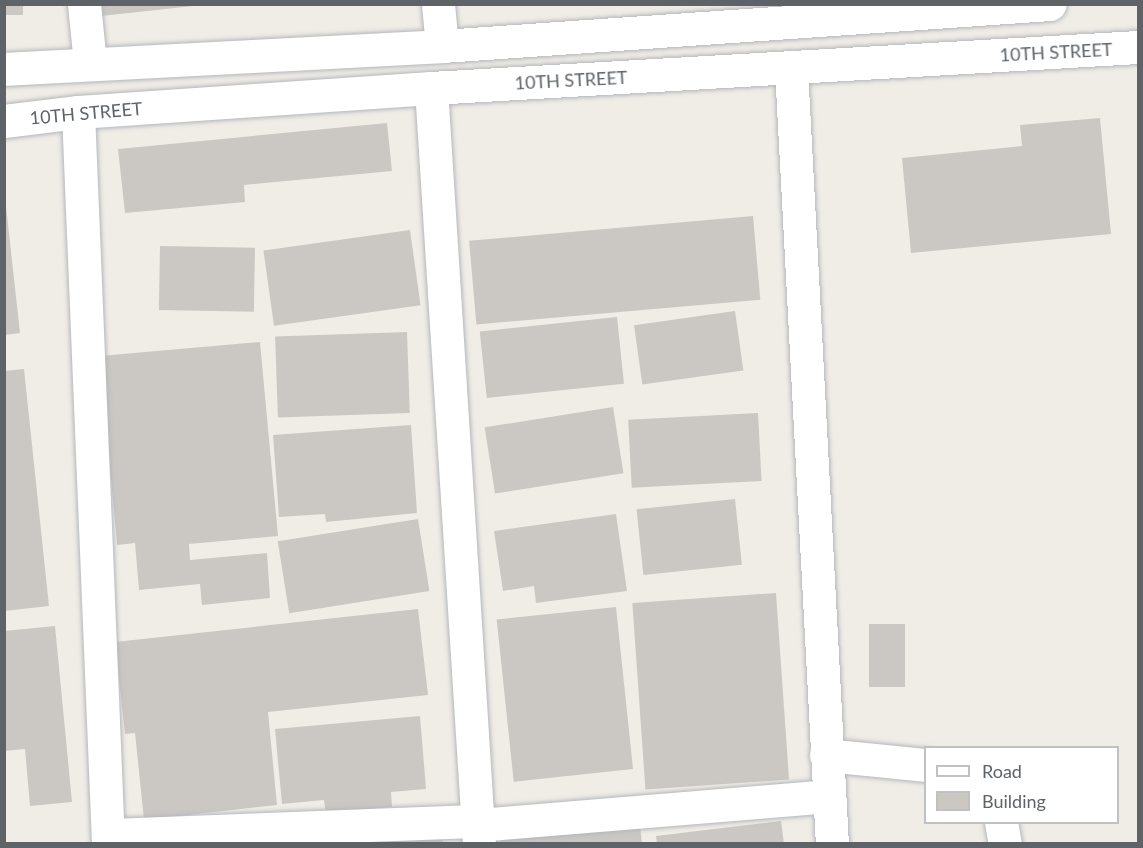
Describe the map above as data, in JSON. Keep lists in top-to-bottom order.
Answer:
{
  "streets": {
    "street": ["10TH STREET"]
  },
  "legend": ["Road", "Building"]
}
